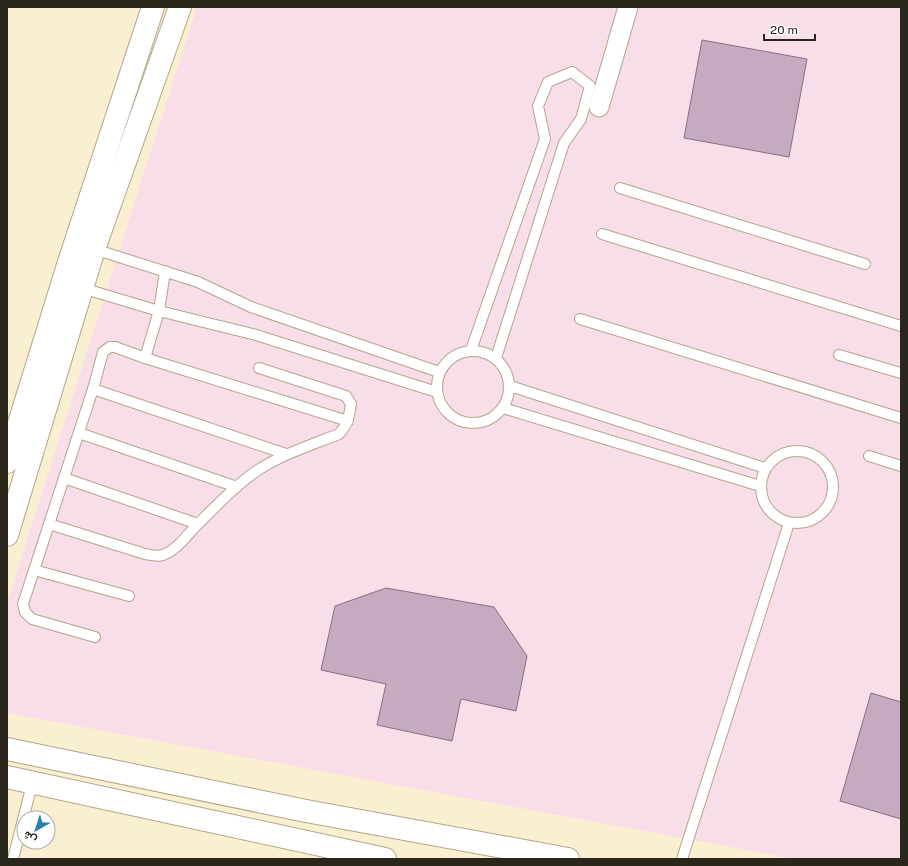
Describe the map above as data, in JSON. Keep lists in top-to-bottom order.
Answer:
{
  "scale_bar": "20 m",
  "north": "bottom left"
}
